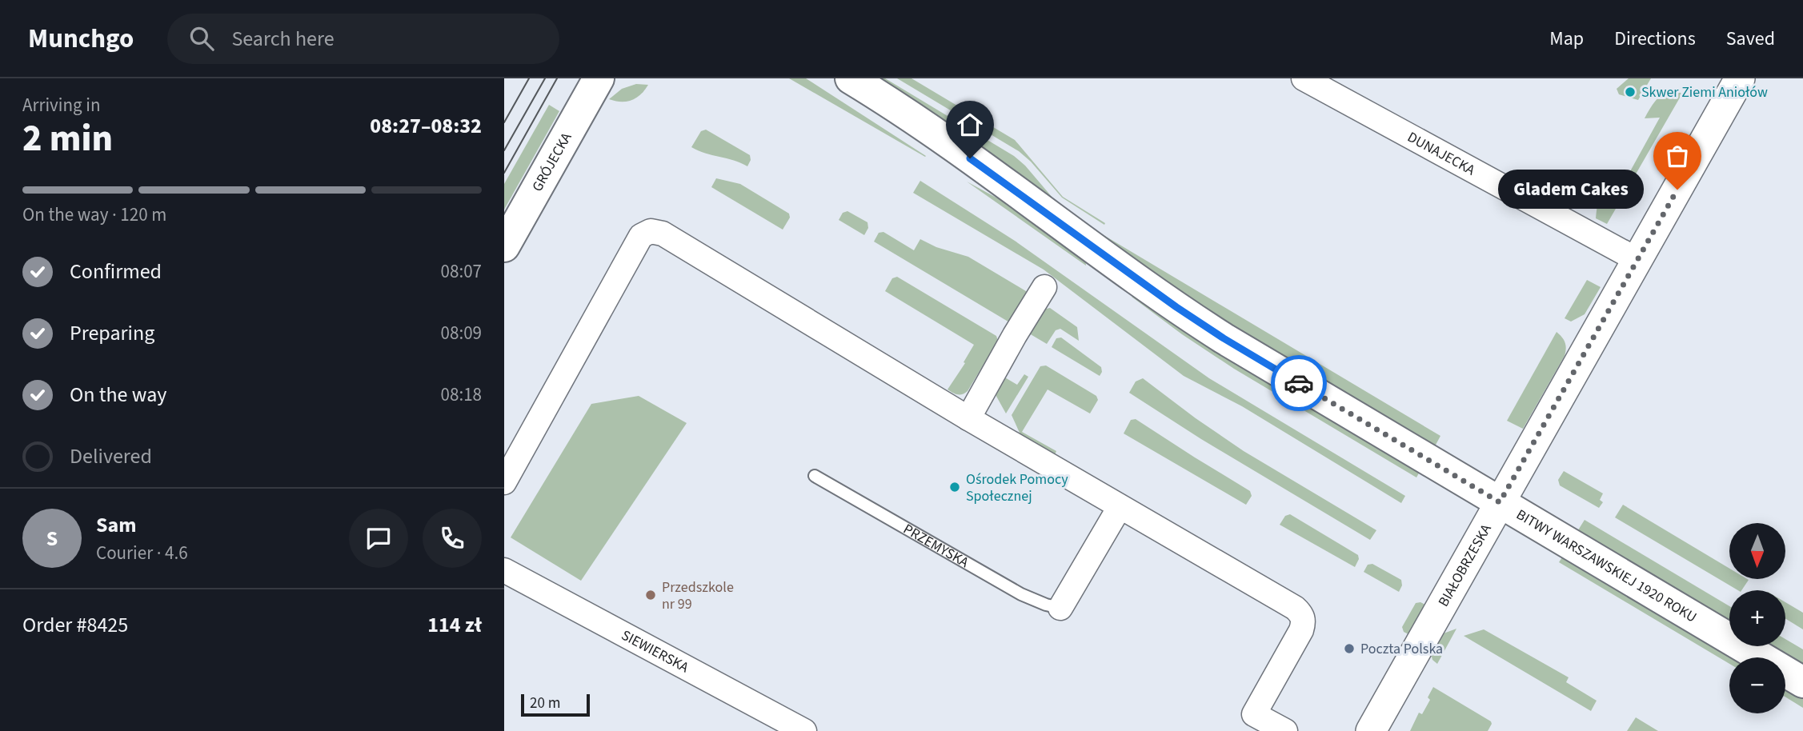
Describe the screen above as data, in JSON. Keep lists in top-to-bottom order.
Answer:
{
  "streets": {
    "main road": ["GRÓJECKA", "BITWY WARSZAWSKIEJ 1920 ROKU"],
    "street": ["DUNAJECKA", "BIAŁOBRZESKA", "SIEWIERSKA"],
    "lane": ["PRZEMYSKA"]
  },
  "crossings": [
    ["DUNAJECKA", "BIAŁOBRZESKA"],
    ["BIAŁOBRZESKA", "BITWY WARSZAWSKIEJ 1920 ROKU"]
  ],
  "places": [
    "Skwer Ziemi Aniołów",
    "Gladem Cakes",
    "Ośrodek Pomocy Społecznej",
    "Przedszkole nr 99",
    "Poczta Polska"
  ],
  "scale_bar": "20 m",
  "north": "bottom",
  "page": {
    "header": "Munchgo",
    "search": "Search here",
    "nav": ["Map", "Directions", "Saved"],
    "heading": ["2 min", "Arriving in", "08:27–08:32"],
    "panel": [
      "Sam",
      "Courier · 4.6",
      "Order #8425",
      "114 zł"
    ],
    "bubble": "Gladem Cakes",
    "bar": "On the way · 120 m",
    "list": [
      ["Confirmed", "08:07"],
      ["Preparing", "08:09"],
      ["On the way", "08:18"],
      "Delivered"
    ],
    "round": "S",
    "map_buttons": ["+", "−"],
    "scale": "20 m"
  }
}
